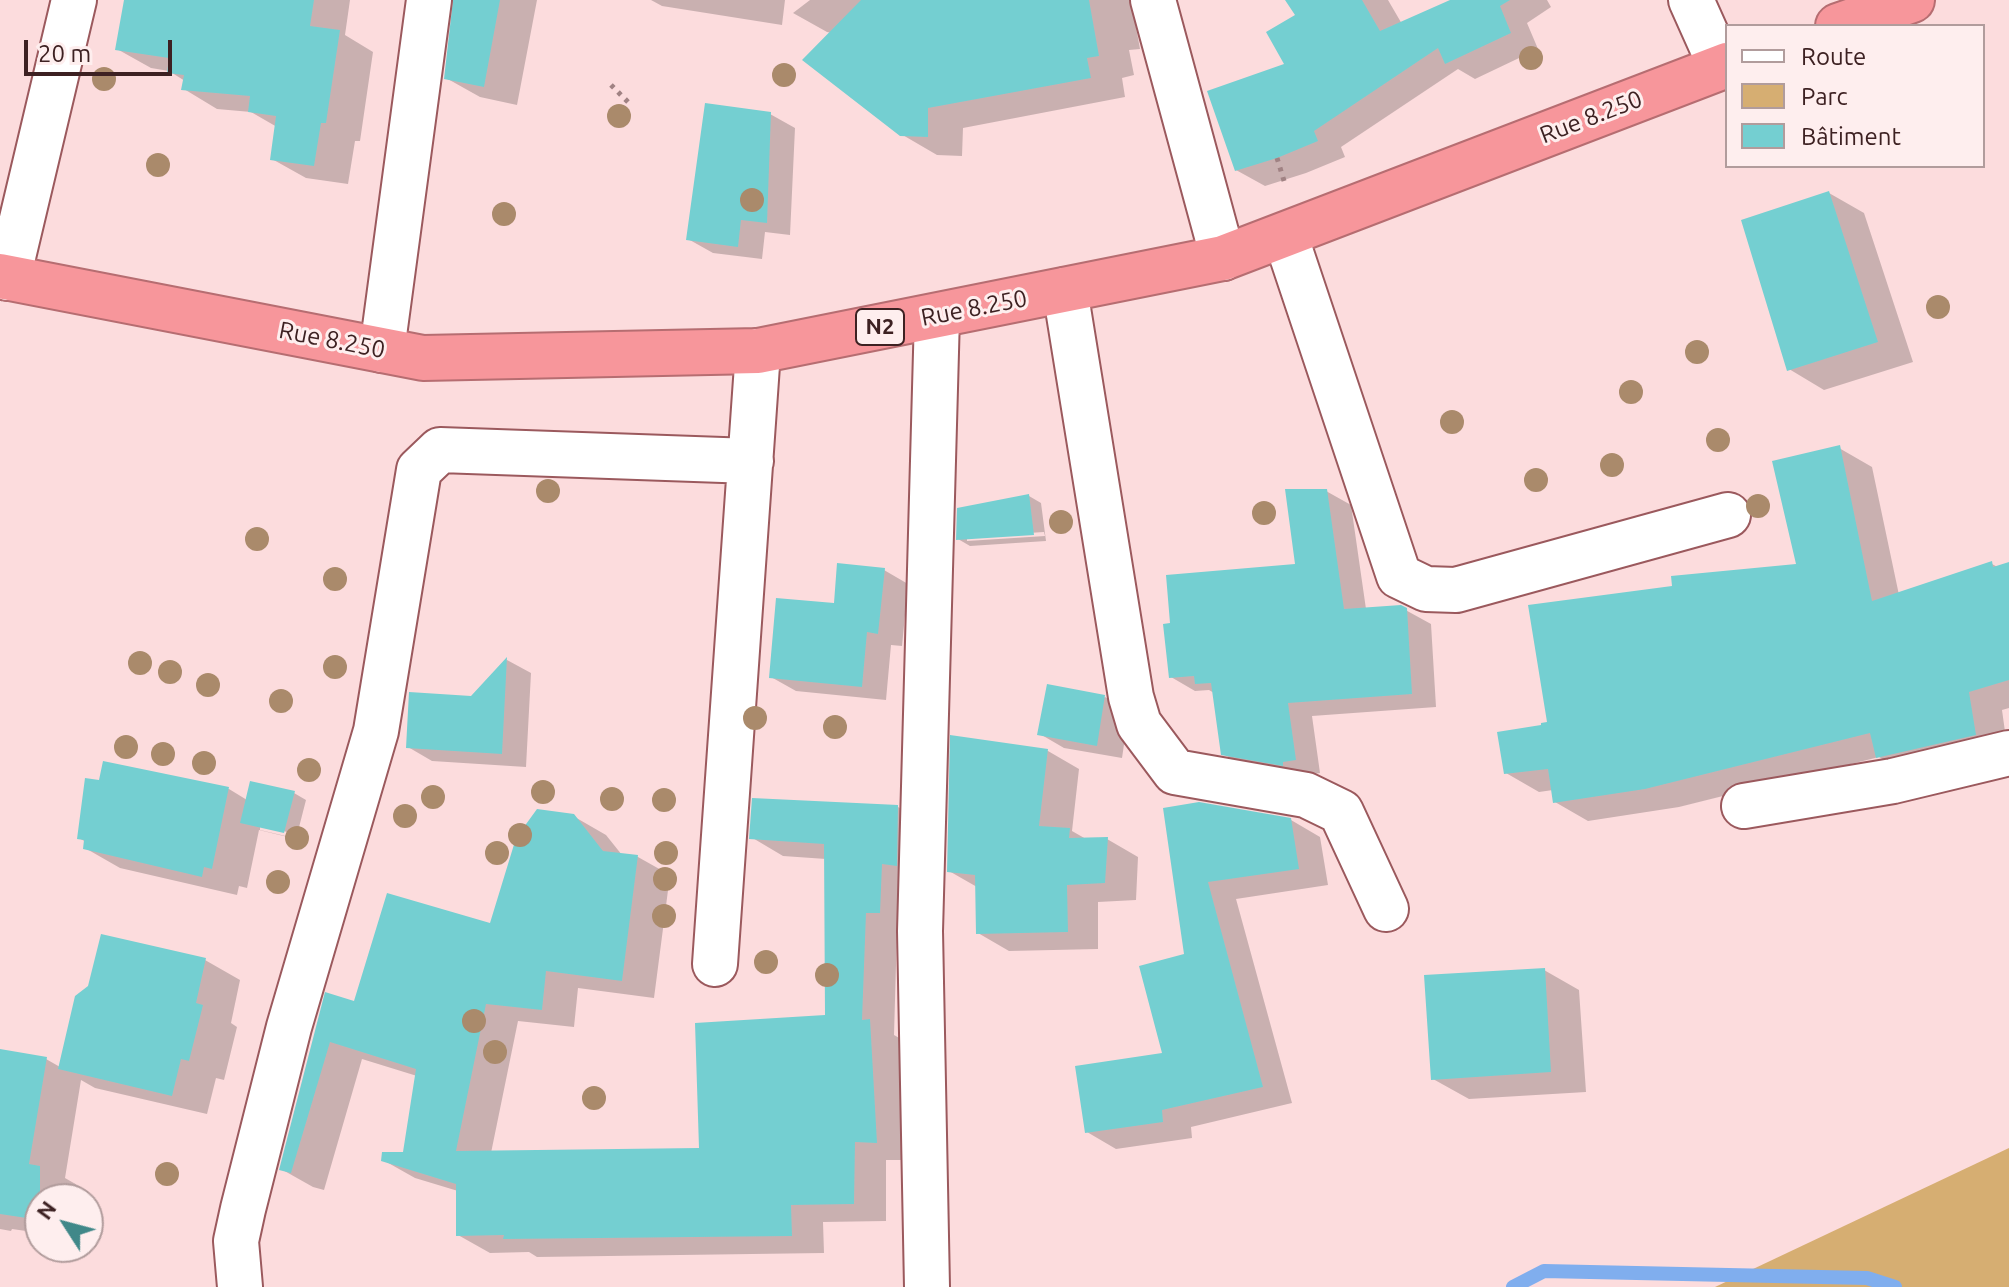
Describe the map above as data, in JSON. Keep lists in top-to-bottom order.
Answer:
{
  "streets": {
    "highway": ["Rue 8.250", "N2"]
  },
  "legend": ["Route", "Parc", "Bâtiment"],
  "scale_bar": "20 m",
  "north": "top left"
}
